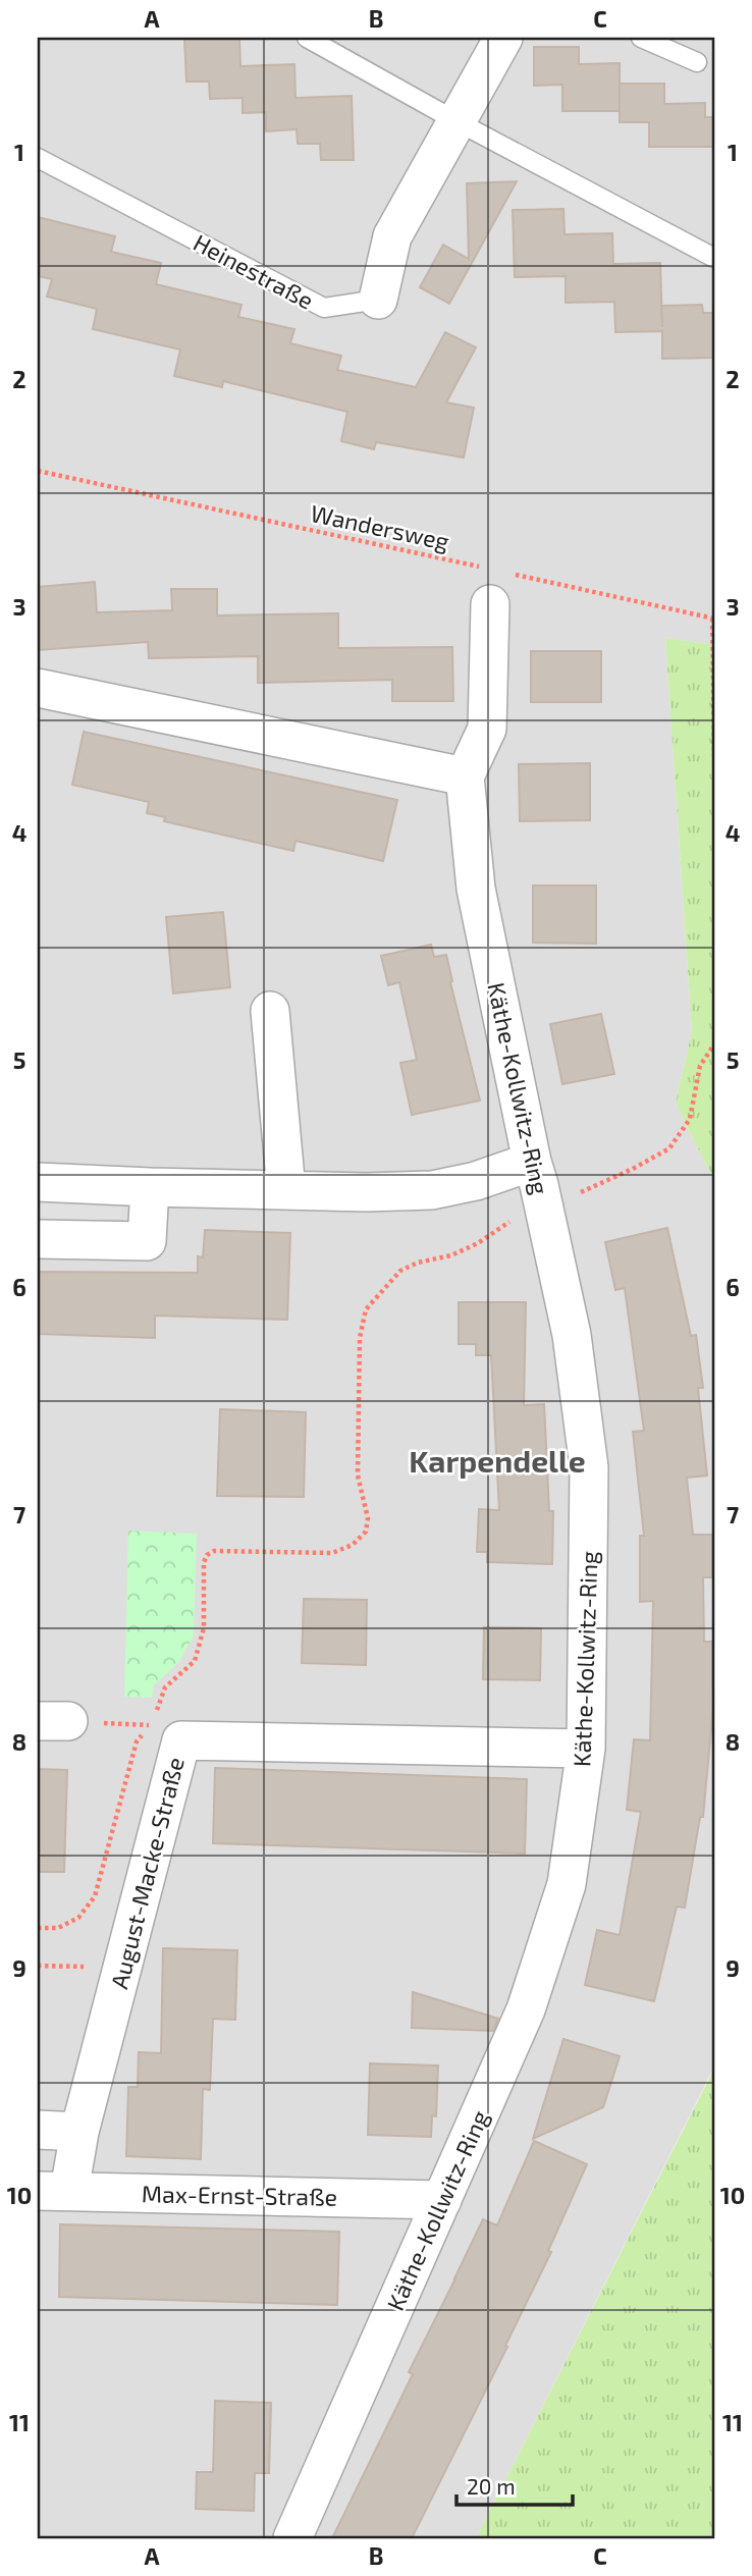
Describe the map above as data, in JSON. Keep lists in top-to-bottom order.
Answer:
{
  "streets": {
    "street": [
      "Heinestraße",
      "Käthe-Kollwitz-Ring",
      "August-Macke-Straße",
      "Max-Ernst-Straße"
    ],
    "path": ["Wandersweg"]
  },
  "crossings": [
    ["Käthe-Kollwitz-Ring", "August-Macke-Straße"],
    ["Käthe-Kollwitz-Ring", "Max-Ernst-Straße"],
    ["August-Macke-Straße", "Max-Ernst-Straße"]
  ],
  "districts": ["Karpendelle"],
  "scale_bar": "20 m",
  "grid": {
    "columns": ["A", "B", "C"],
    "rows": [
      "1",
      "2",
      "3",
      "4",
      "5",
      "6",
      "7",
      "8",
      "9",
      "10",
      "11"
    ]
  }
}
